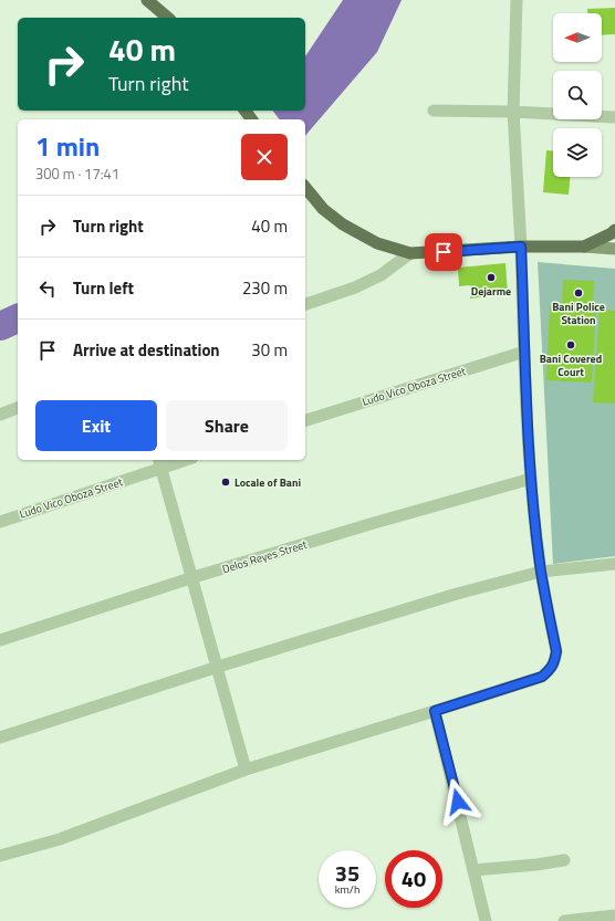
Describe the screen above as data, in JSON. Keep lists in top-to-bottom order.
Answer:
{
  "streets": {
    "street": ["Ludo Vico Oboza Street", "Delos Reyes Street"]
  },
  "places": [
    "Dejarme",
    "Bani Police Station",
    "Bani Covered Court",
    "Locale of Bani"
  ],
  "north": "left",
  "page": {
    "turn": ["40 m", "Turn right"],
    "heading": ["1 min", "300 m · 17:41"],
    "list": [
      {
        "name": "Turn right",
        "value": "40 m"
      },
      {
        "name": "Turn left",
        "value": "230 m"
      },
      {
        "name": "Arrive at destination",
        "value": "30 m"
      }
    ],
    "buttons": ["Exit", "Share"],
    "speed": "35 km/h",
    "limit": "40"
  }
}
